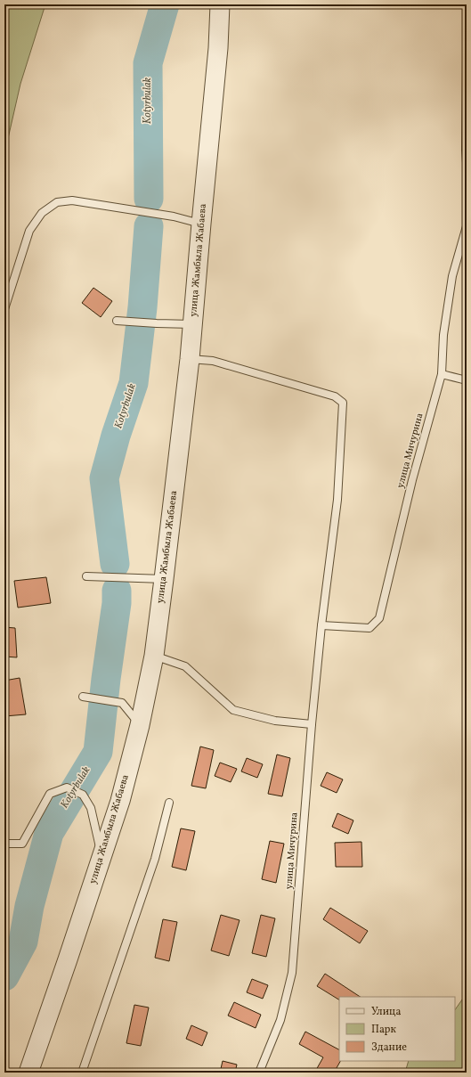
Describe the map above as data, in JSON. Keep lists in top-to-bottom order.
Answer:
{
  "streets": {
    "street": ["улица Жамбыла Жабаева"],
    "lane": ["улица Мичурина"]
  },
  "crossings": [
    ["улица Жамбыла Жабаева", "улица Мичурина"]
  ],
  "water": ["Kotyrbulak"],
  "legend": ["Улица", "Парк", "Здание"]
}
